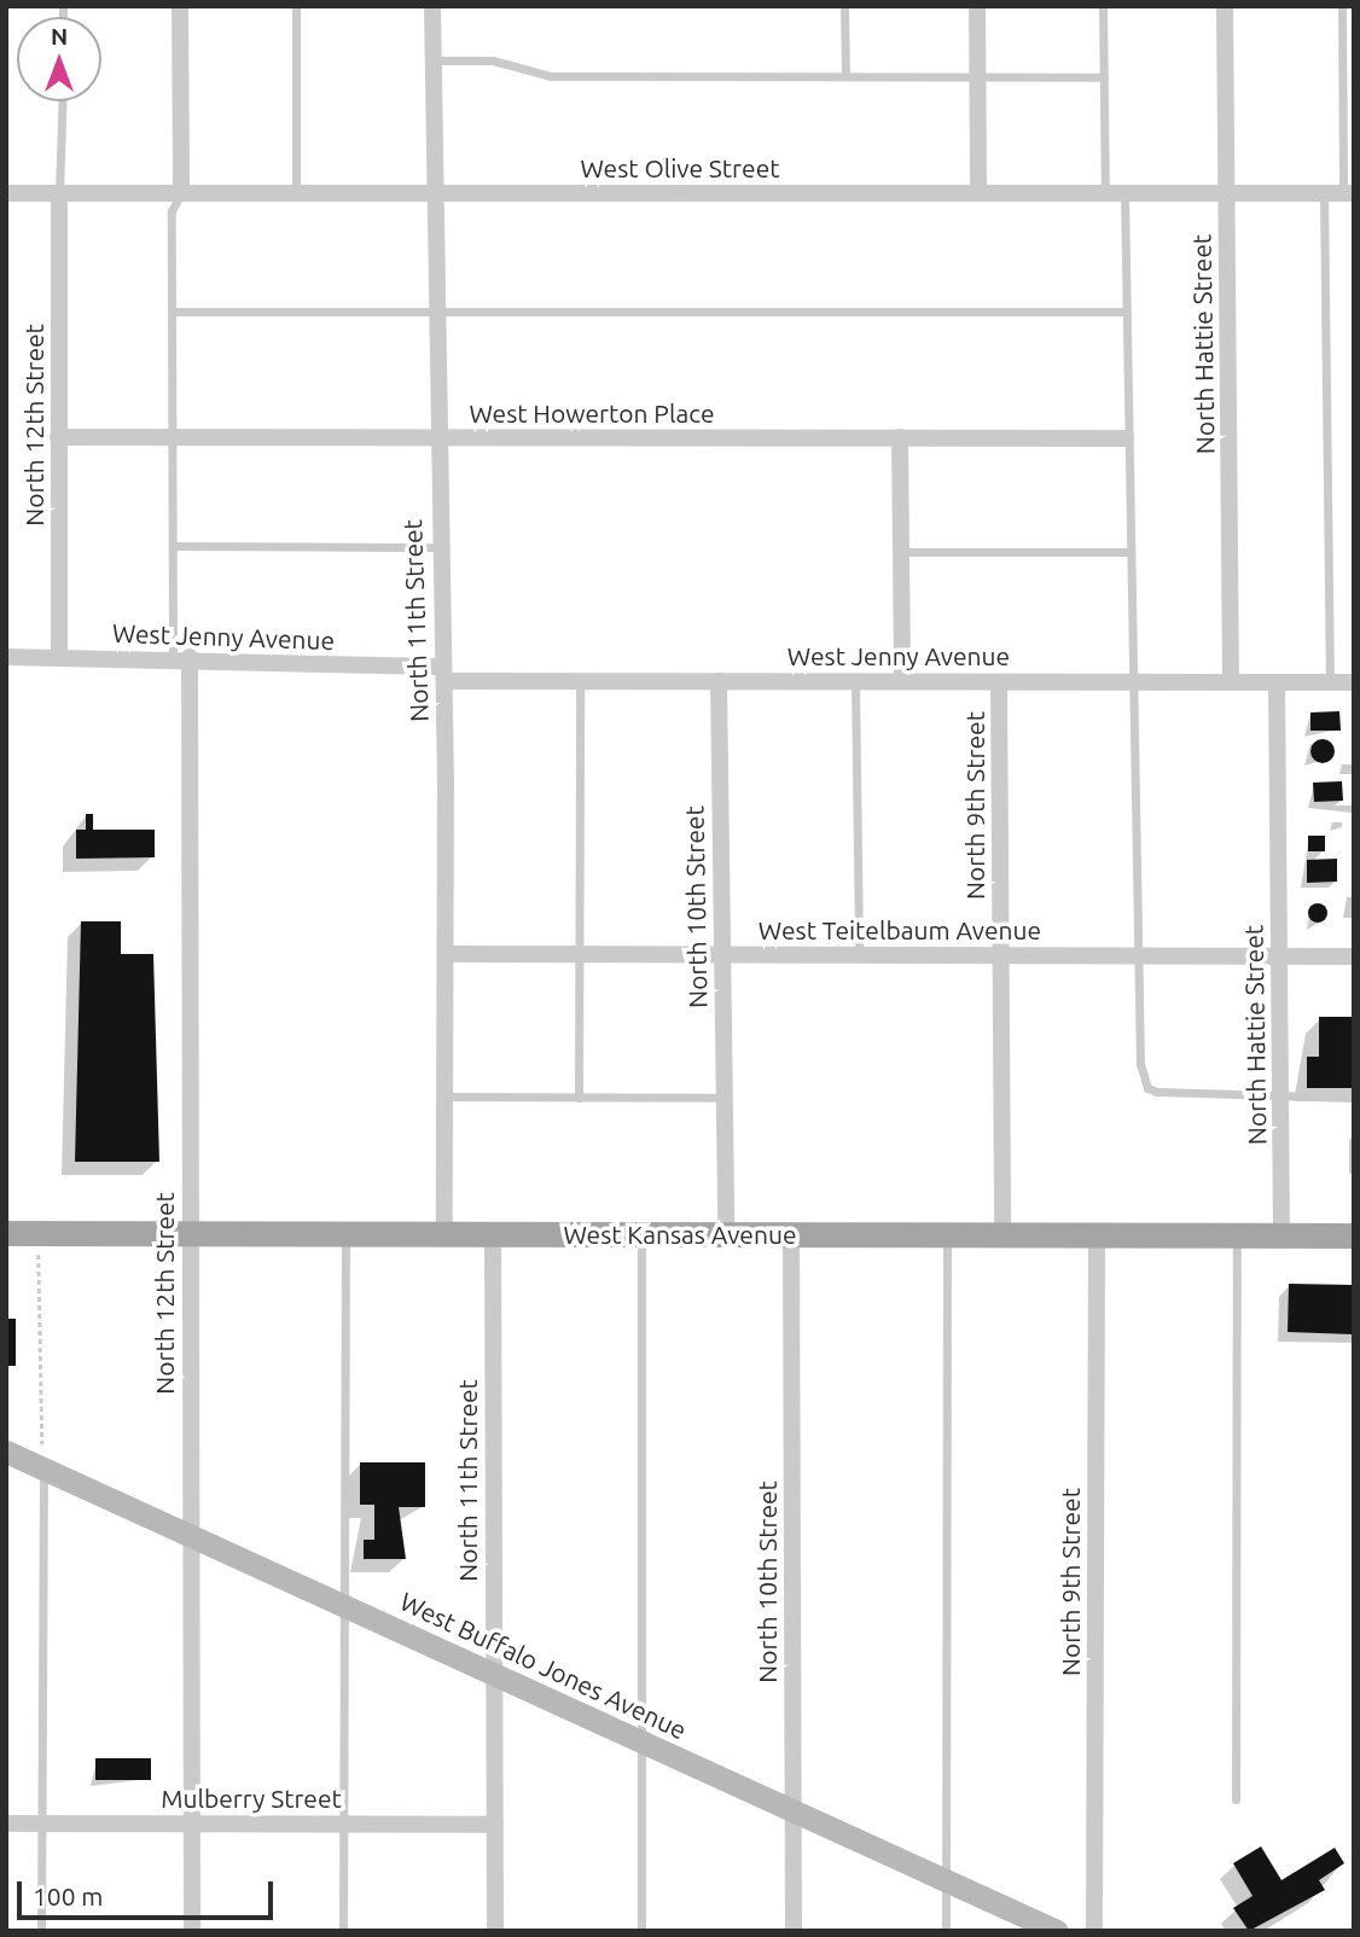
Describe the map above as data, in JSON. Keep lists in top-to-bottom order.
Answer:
{
  "streets": {
    "main road": ["West Kansas Avenue", "West Buffalo Jones Avenue"],
    "street": [
      "West Olive Street",
      "North Hattie Street",
      "West Howerton Place",
      "North 12th Street",
      "North 11th Street",
      "West Jenny Avenue",
      "North 9th Street",
      "North 10th Street",
      "West Teitelbaum Avenue",
      "Mulberry Street"
    ]
  },
  "crossings": [
    ["West Olive Street", "North Hattie Street"],
    ["West Olive Street", "North 12th Street"],
    ["West Olive Street", "North 11th Street"],
    ["North Hattie Street", "West Jenny Avenue"],
    ["North Hattie Street", "West Teitelbaum Avenue"],
    ["North Hattie Street", "West Kansas Avenue"],
    ["West Howerton Place", "North 12th Street"],
    ["West Howerton Place", "North 11th Street"],
    ["North 12th Street", "West Jenny Avenue"],
    ["North 12th Street", "West Kansas Avenue"],
    ["North 12th Street", "West Buffalo Jones Avenue"],
    ["North 12th Street", "Mulberry Street"],
    ["North 11th Street", "West Jenny Avenue"],
    ["North 11th Street", "West Teitelbaum Avenue"],
    ["North 11th Street", "West Kansas Avenue"],
    ["North 11th Street", "West Buffalo Jones Avenue"],
    ["North 11th Street", "Mulberry Street"],
    ["West Jenny Avenue", "North 9th Street"],
    ["West Jenny Avenue", "North 10th Street"],
    ["North 9th Street", "West Teitelbaum Avenue"],
    ["North 9th Street", "West Kansas Avenue"],
    ["North 10th Street", "West Teitelbaum Avenue"],
    ["North 10th Street", "West Kansas Avenue"],
    ["North 10th Street", "West Buffalo Jones Avenue"]
  ],
  "scale_bar": "100 m",
  "north": "top"
}
